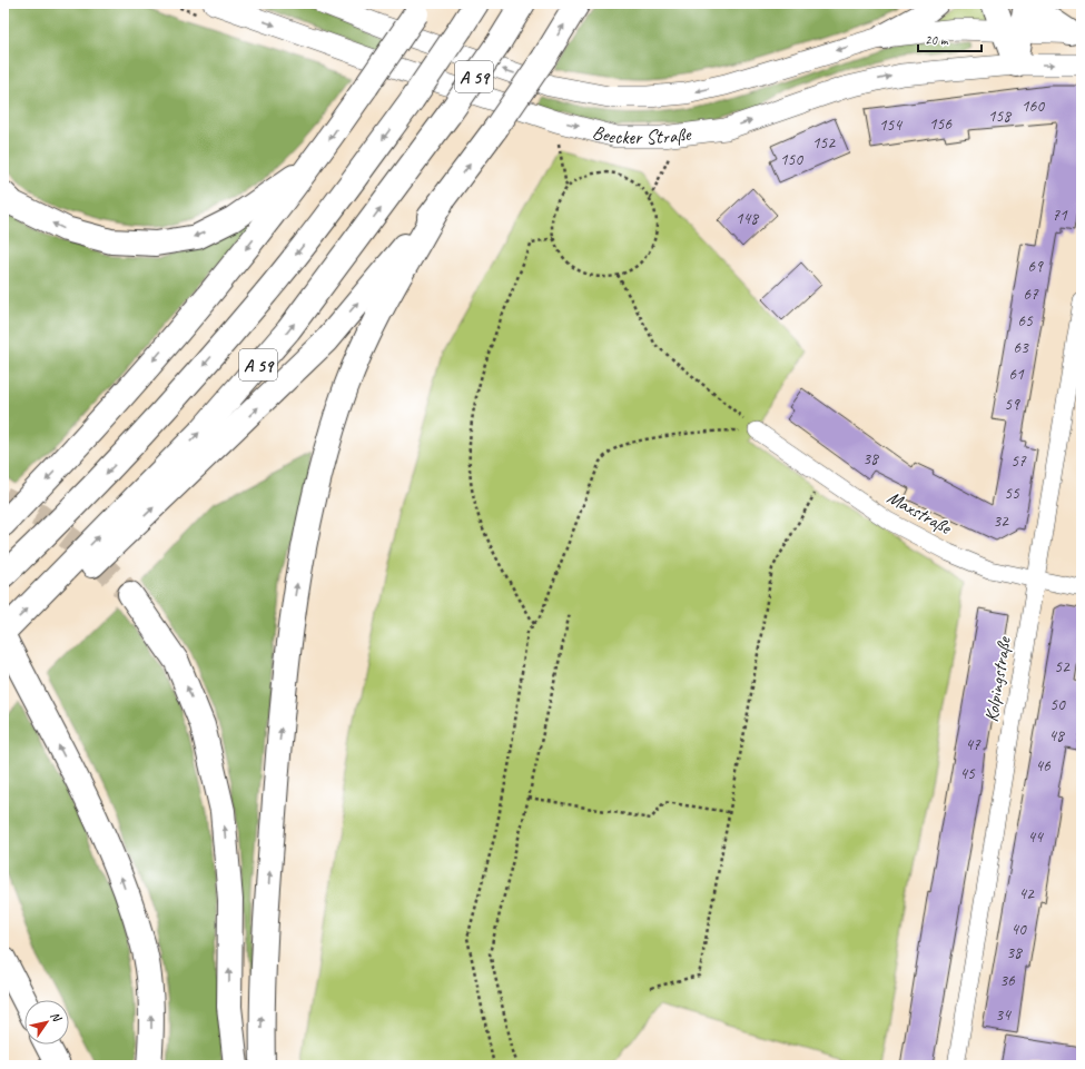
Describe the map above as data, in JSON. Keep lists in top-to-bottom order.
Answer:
{
  "streets": {
    "highway": ["A 59"],
    "street": ["Beecker Straße", "Maxstraße", "Kolpingstraße"]
  },
  "crossings": [
    ["Maxstraße", "Kolpingstraße"]
  ],
  "house_numbers": [
    "160",
    "158",
    "156",
    "154",
    "152",
    "150",
    "71",
    "148",
    "69",
    "67",
    "65",
    "63",
    "61",
    "59",
    "38",
    "57",
    "55",
    "32",
    "52",
    "50",
    "48",
    "47",
    "46",
    "45",
    "44",
    "42",
    "40",
    "38",
    "36",
    "34"
  ],
  "scale_bar": "20 m",
  "north": "top right"
}
